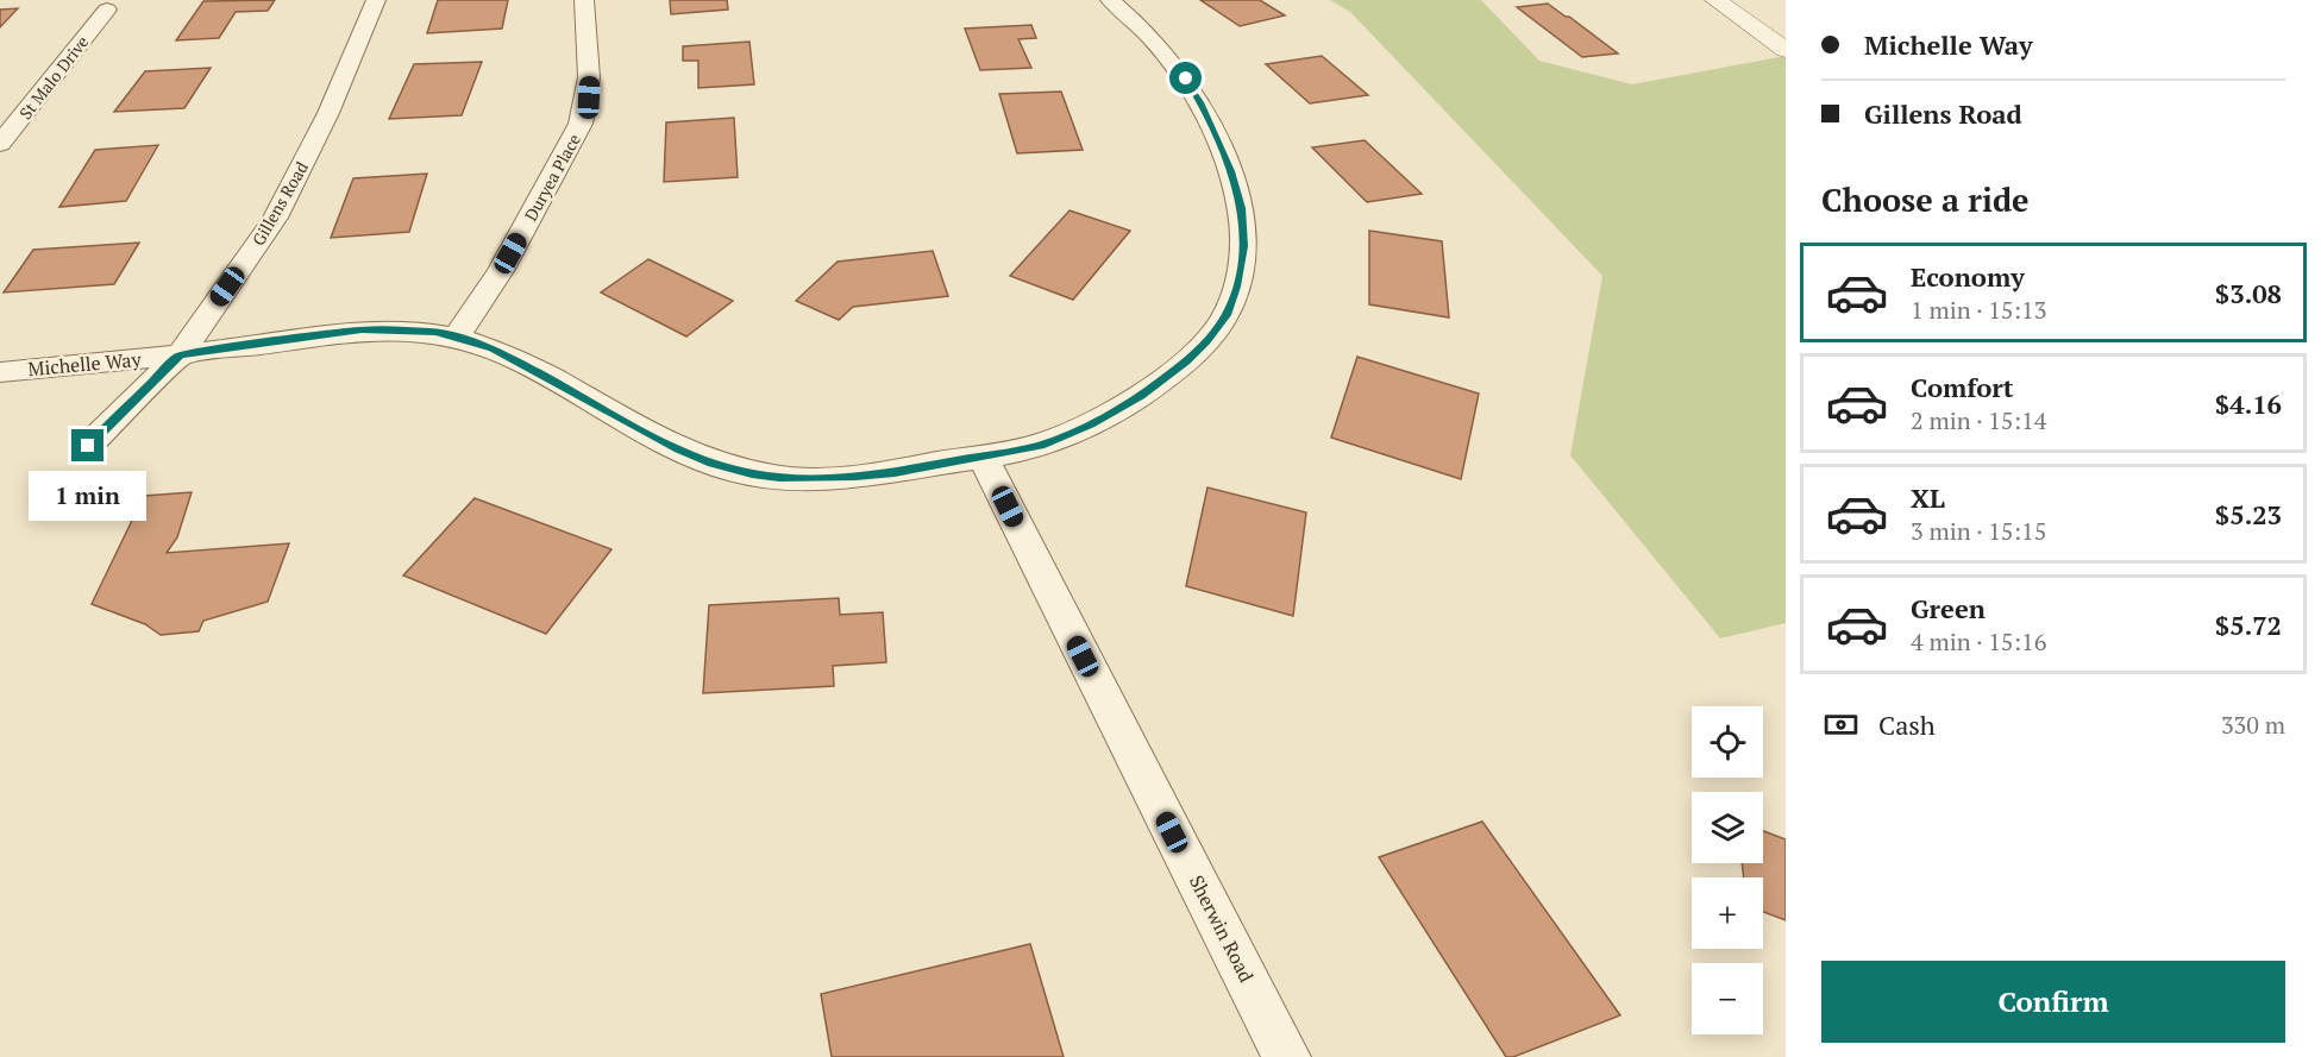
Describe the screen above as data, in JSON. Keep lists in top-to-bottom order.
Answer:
{
  "streets": {
    "street": [
      "St Malo Drive",
      "Duryea Place",
      "Gillens Road",
      "Michelle Way",
      "Sherwin Road"
    ]
  },
  "crossings": [
    ["Duryea Place", "Michelle Way"],
    ["Gillens Road", "Michelle Way"],
    ["Michelle Way", "Sherwin Road"]
  ],
  "page": {
    "banner": ["Michelle Way", "Gillens Road"],
    "heading": "Choose a ride",
    "list": [
      {
        "name": "Economy",
        "note": "1 min · 15:13",
        "value": "$3.08"
      },
      {
        "name": "Comfort",
        "note": "2 min · 15:14",
        "value": "$4.16"
      },
      {
        "name": "XL",
        "note": "3 min · 15:15",
        "value": "$5.23"
      },
      {
        "name": "Green",
        "note": "4 min · 15:16",
        "value": "$5.72"
      }
    ],
    "bubble": "1 min",
    "pay": ["Cash", "330 m"],
    "map_buttons": ["+", "−"],
    "buttons": "Confirm"
  }
}
